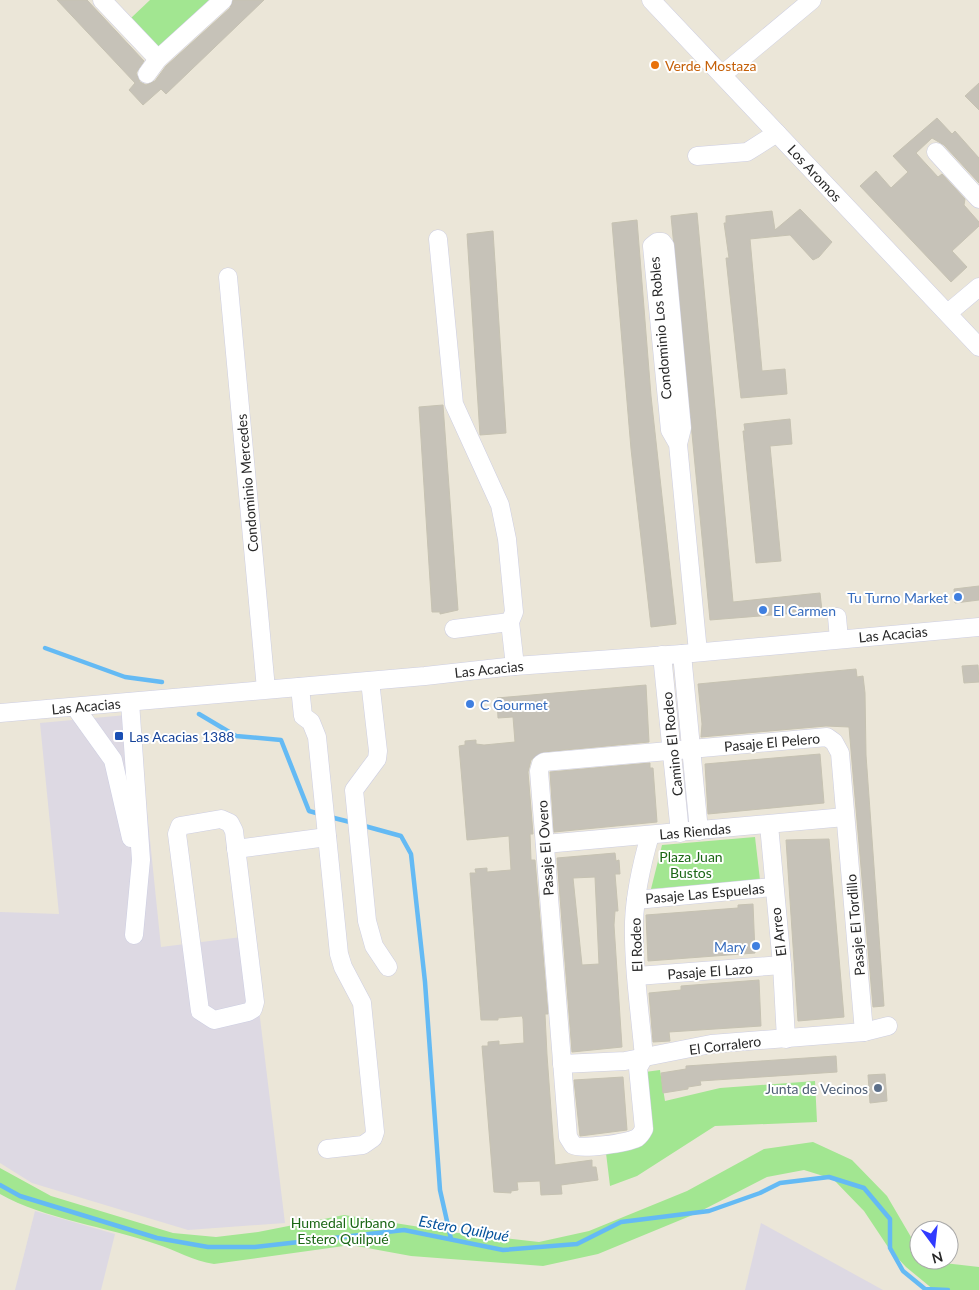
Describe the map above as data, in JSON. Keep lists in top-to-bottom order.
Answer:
{
  "streets": {
    "street": [
      "Los Aromos",
      "Condominio Los Robles",
      "Condominio Mercedes",
      "Las Acacias",
      "Pasaje El Pelero",
      "Camino El Rodeo",
      "Las Riendas",
      "Pasaje El Overo",
      "Pasaje Las Espuelas",
      "Pasaje El Tordillo",
      "El Arreo",
      "El Rodeo",
      "Pasaje El Lazo",
      "El Corralero"
    ]
  },
  "crossings": [
    ["Condominio Los Robles", "Las Acacias"],
    ["Condominio Los Robles", "Camino El Rodeo"],
    ["Condominio Mercedes", "Las Acacias"],
    ["Las Acacias", "Camino El Rodeo"],
    ["Pasaje El Pelero", "Camino El Rodeo"],
    ["Pasaje El Pelero", "Las Riendas"],
    ["Pasaje El Pelero", "Pasaje El Tordillo"],
    ["Camino El Rodeo", "Las Riendas"],
    ["Camino El Rodeo", "Pasaje El Overo"],
    ["Las Riendas", "Pasaje El Overo"],
    ["Las Riendas", "Pasaje El Tordillo"],
    ["Las Riendas", "El Arreo"],
    ["Las Riendas", "El Rodeo"],
    ["Pasaje El Overo", "El Rodeo"],
    ["Pasaje El Overo", "El Corralero"],
    ["Pasaje Las Espuelas", "El Arreo"],
    ["Pasaje Las Espuelas", "El Rodeo"],
    ["Pasaje El Tordillo", "El Corralero"],
    ["El Arreo", "Pasaje El Lazo"],
    ["El Arreo", "El Corralero"],
    ["El Rodeo", "Pasaje El Lazo"],
    ["El Rodeo", "El Corralero"]
  ],
  "water": ["Estero Quilpué"],
  "parks": ["Plaza Juan Bustos", "Humedal Urbano Estero Quilpué"],
  "places": {
    "other": [
      "Verde Mostaza",
      "Tu Turno Market",
      "El Carmen",
      "C Gourmet",
      "Mary",
      "Junta de Vecinos"
    ],
    "transit": ["Las Acacias 1388"]
  },
  "north": "bottom"
}
